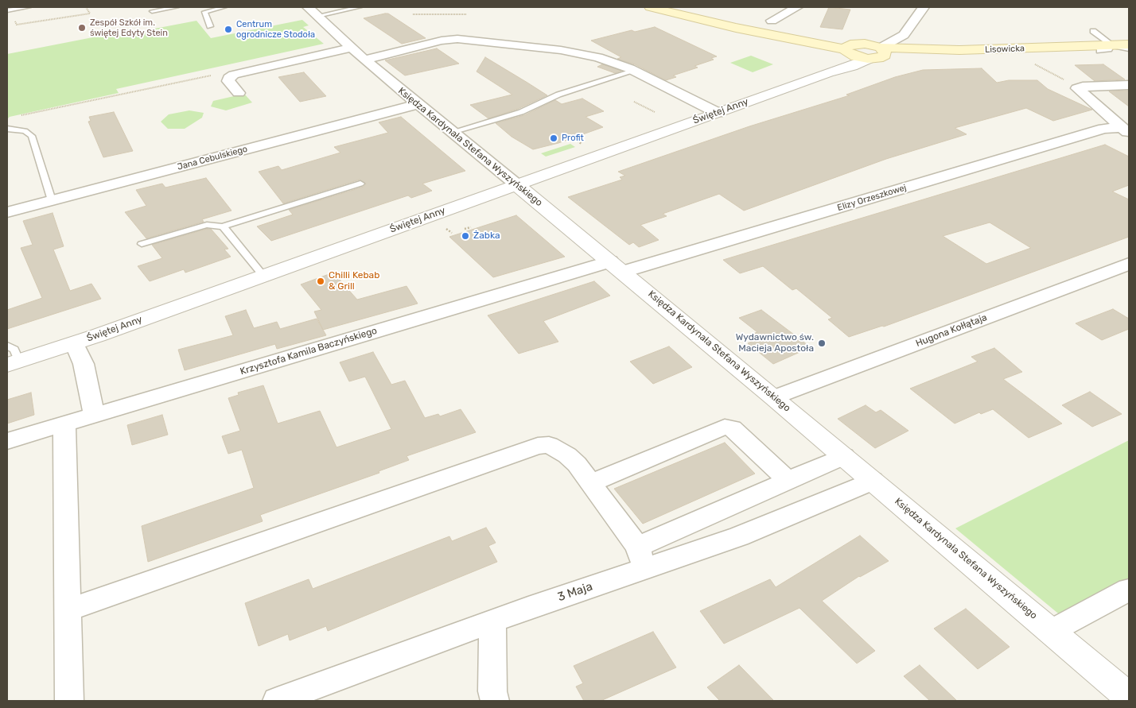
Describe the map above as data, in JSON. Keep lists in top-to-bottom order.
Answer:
{
  "streets": {
    "main road": ["Lisowicka"],
    "street": [
      "Świętej Anny",
      "Księdza Kardynała Stefana Wyszyńskiego",
      "Jana Cebulskiego",
      "Elizy Orzeszkowej",
      "Hugona Kołłątaja",
      "Krzysztofa Kamila Baczyńskiego",
      "3 Maja"
    ]
  },
  "crossings": [
    ["Świętej Anny", "Księdza Kardynała Stefana Wyszyńskiego"],
    ["Księdza Kardynała Stefana Wyszyńskiego", "Jana Cebulskiego"],
    ["Księdza Kardynała Stefana Wyszyńskiego", "Elizy Orzeszkowej"],
    ["Księdza Kardynała Stefana Wyszyńskiego", "Hugona Kołłątaja"],
    ["Księdza Kardynała Stefana Wyszyńskiego", "Krzysztofa Kamila Baczyńskiego"],
    ["Księdza Kardynała Stefana Wyszyńskiego", "3 Maja"],
    ["Elizy Orzeszkowej", "Krzysztofa Kamila Baczyńskiego"]
  ],
  "places": [
    "Zespół Szkół im. świętej Edyty Stein",
    "Centrum ogrodnicze Stodoła",
    "Profit",
    "Żabka",
    "Chilli Kebab & Grill",
    "Wydawnictwo św. Macieja Apostoła"
  ]
}
